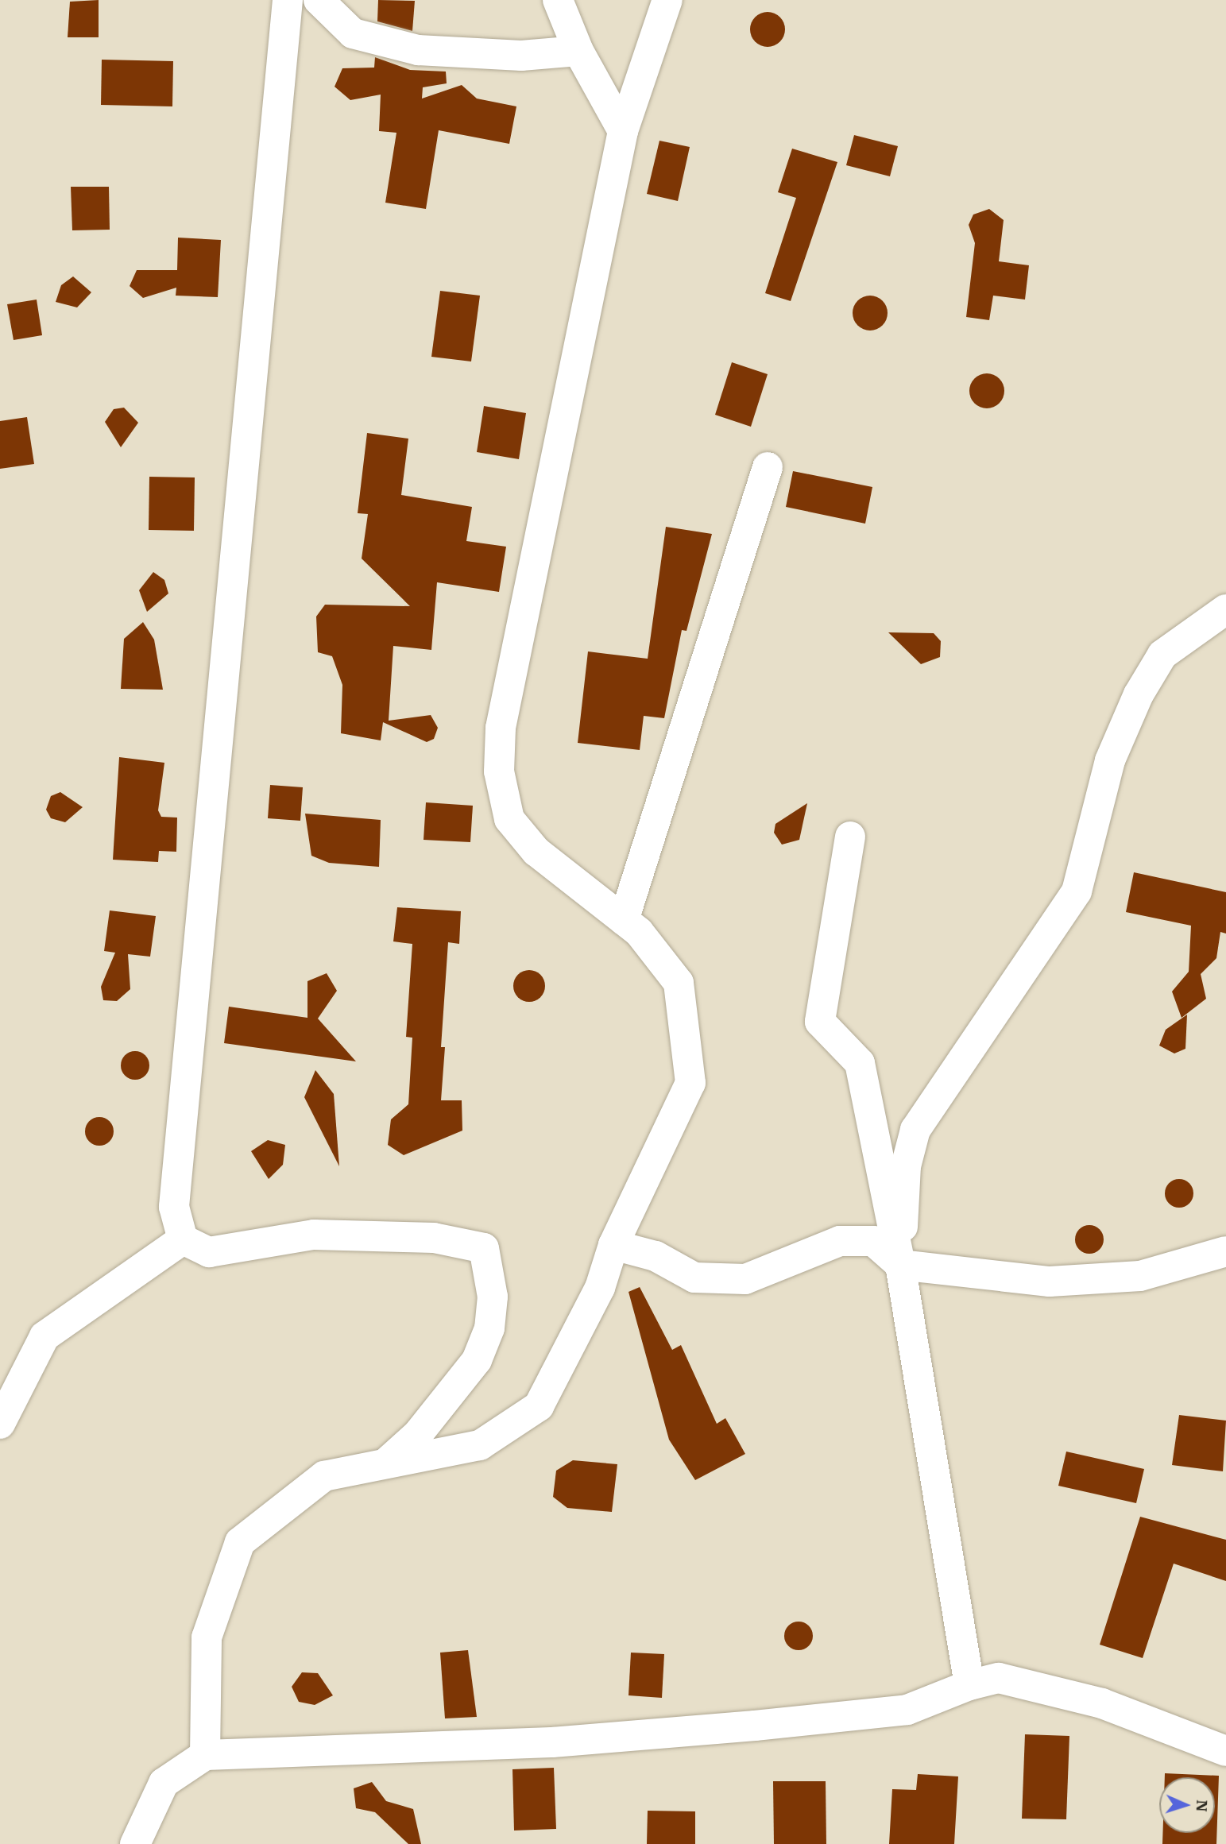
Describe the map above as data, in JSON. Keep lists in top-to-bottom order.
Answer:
{
  "north": "right"
}
